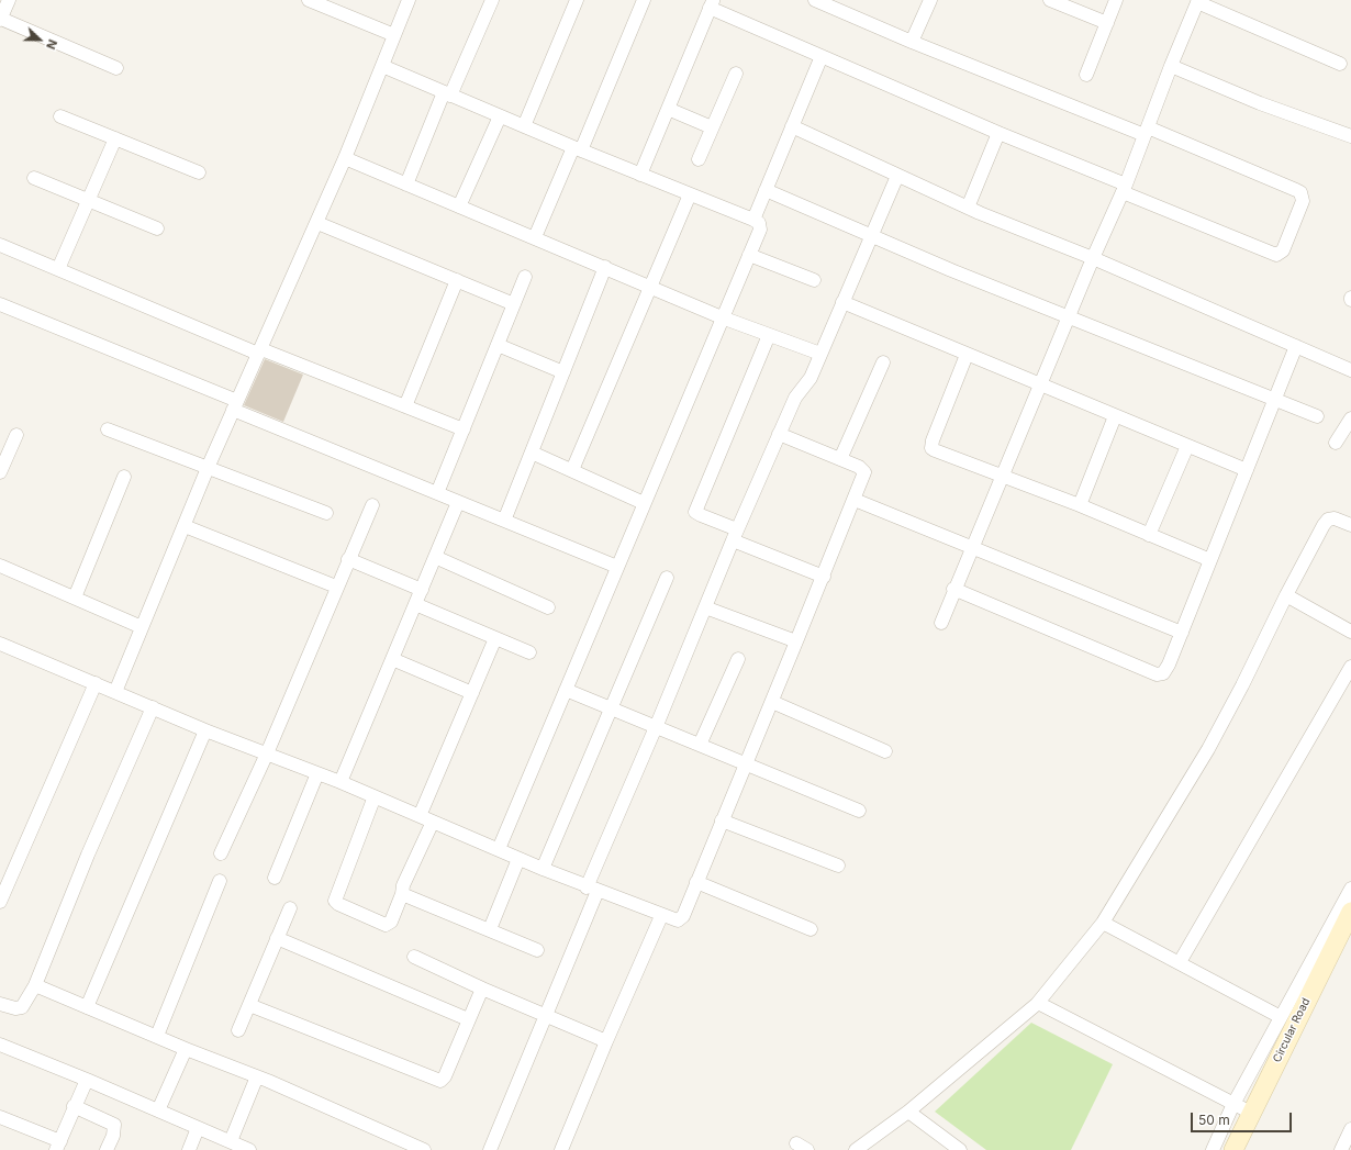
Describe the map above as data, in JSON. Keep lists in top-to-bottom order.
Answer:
{
  "streets": {
    "main road": ["Circular Road"]
  },
  "scale_bar": "50 m",
  "north": "right"
}
